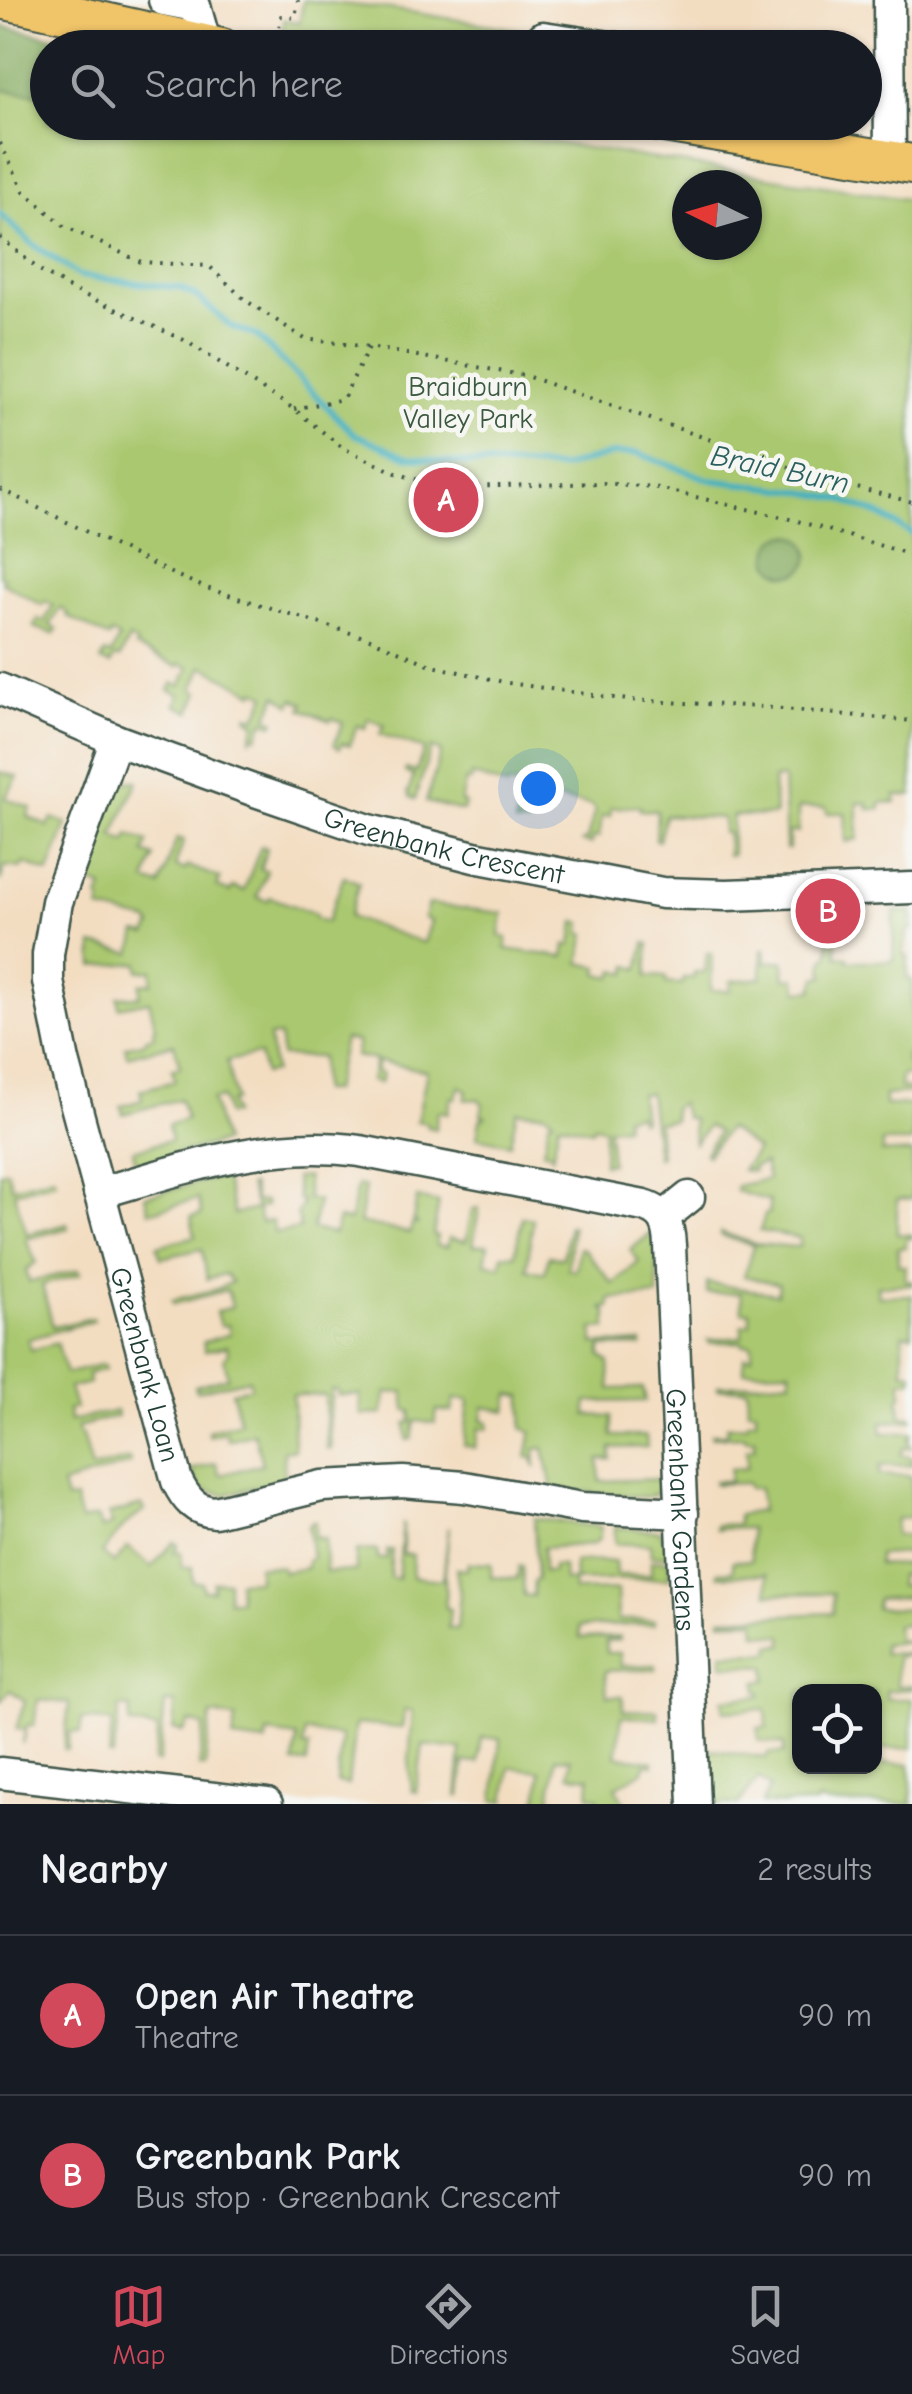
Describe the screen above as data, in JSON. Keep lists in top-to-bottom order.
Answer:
{
  "streets": {
    "street": ["Greenbank Crescent", "Greenbank Loan", "Greenbank Gardens"]
  },
  "crossings": [
    ["Greenbank Crescent", "Greenbank Loan"],
    ["Greenbank Loan", "Greenbank Gardens"]
  ],
  "water": ["Braid Burn"],
  "parks": ["Braidburn Valley Park"],
  "north": "left",
  "page": {
    "search": "Search here",
    "pins": ["A", "B"],
    "heading": ["Nearby", "2 results"],
    "list": [
      {
        "mark": "A",
        "name": "Open Air Theatre",
        "note": "Theatre",
        "value": "90 m"
      },
      {
        "mark": "B",
        "name": "Greenbank Park",
        "note": "Bus stop · Greenbank Crescent",
        "value": "90 m"
      }
    ],
    "nav": ["Map", "Directions", "Saved"]
  }
}
